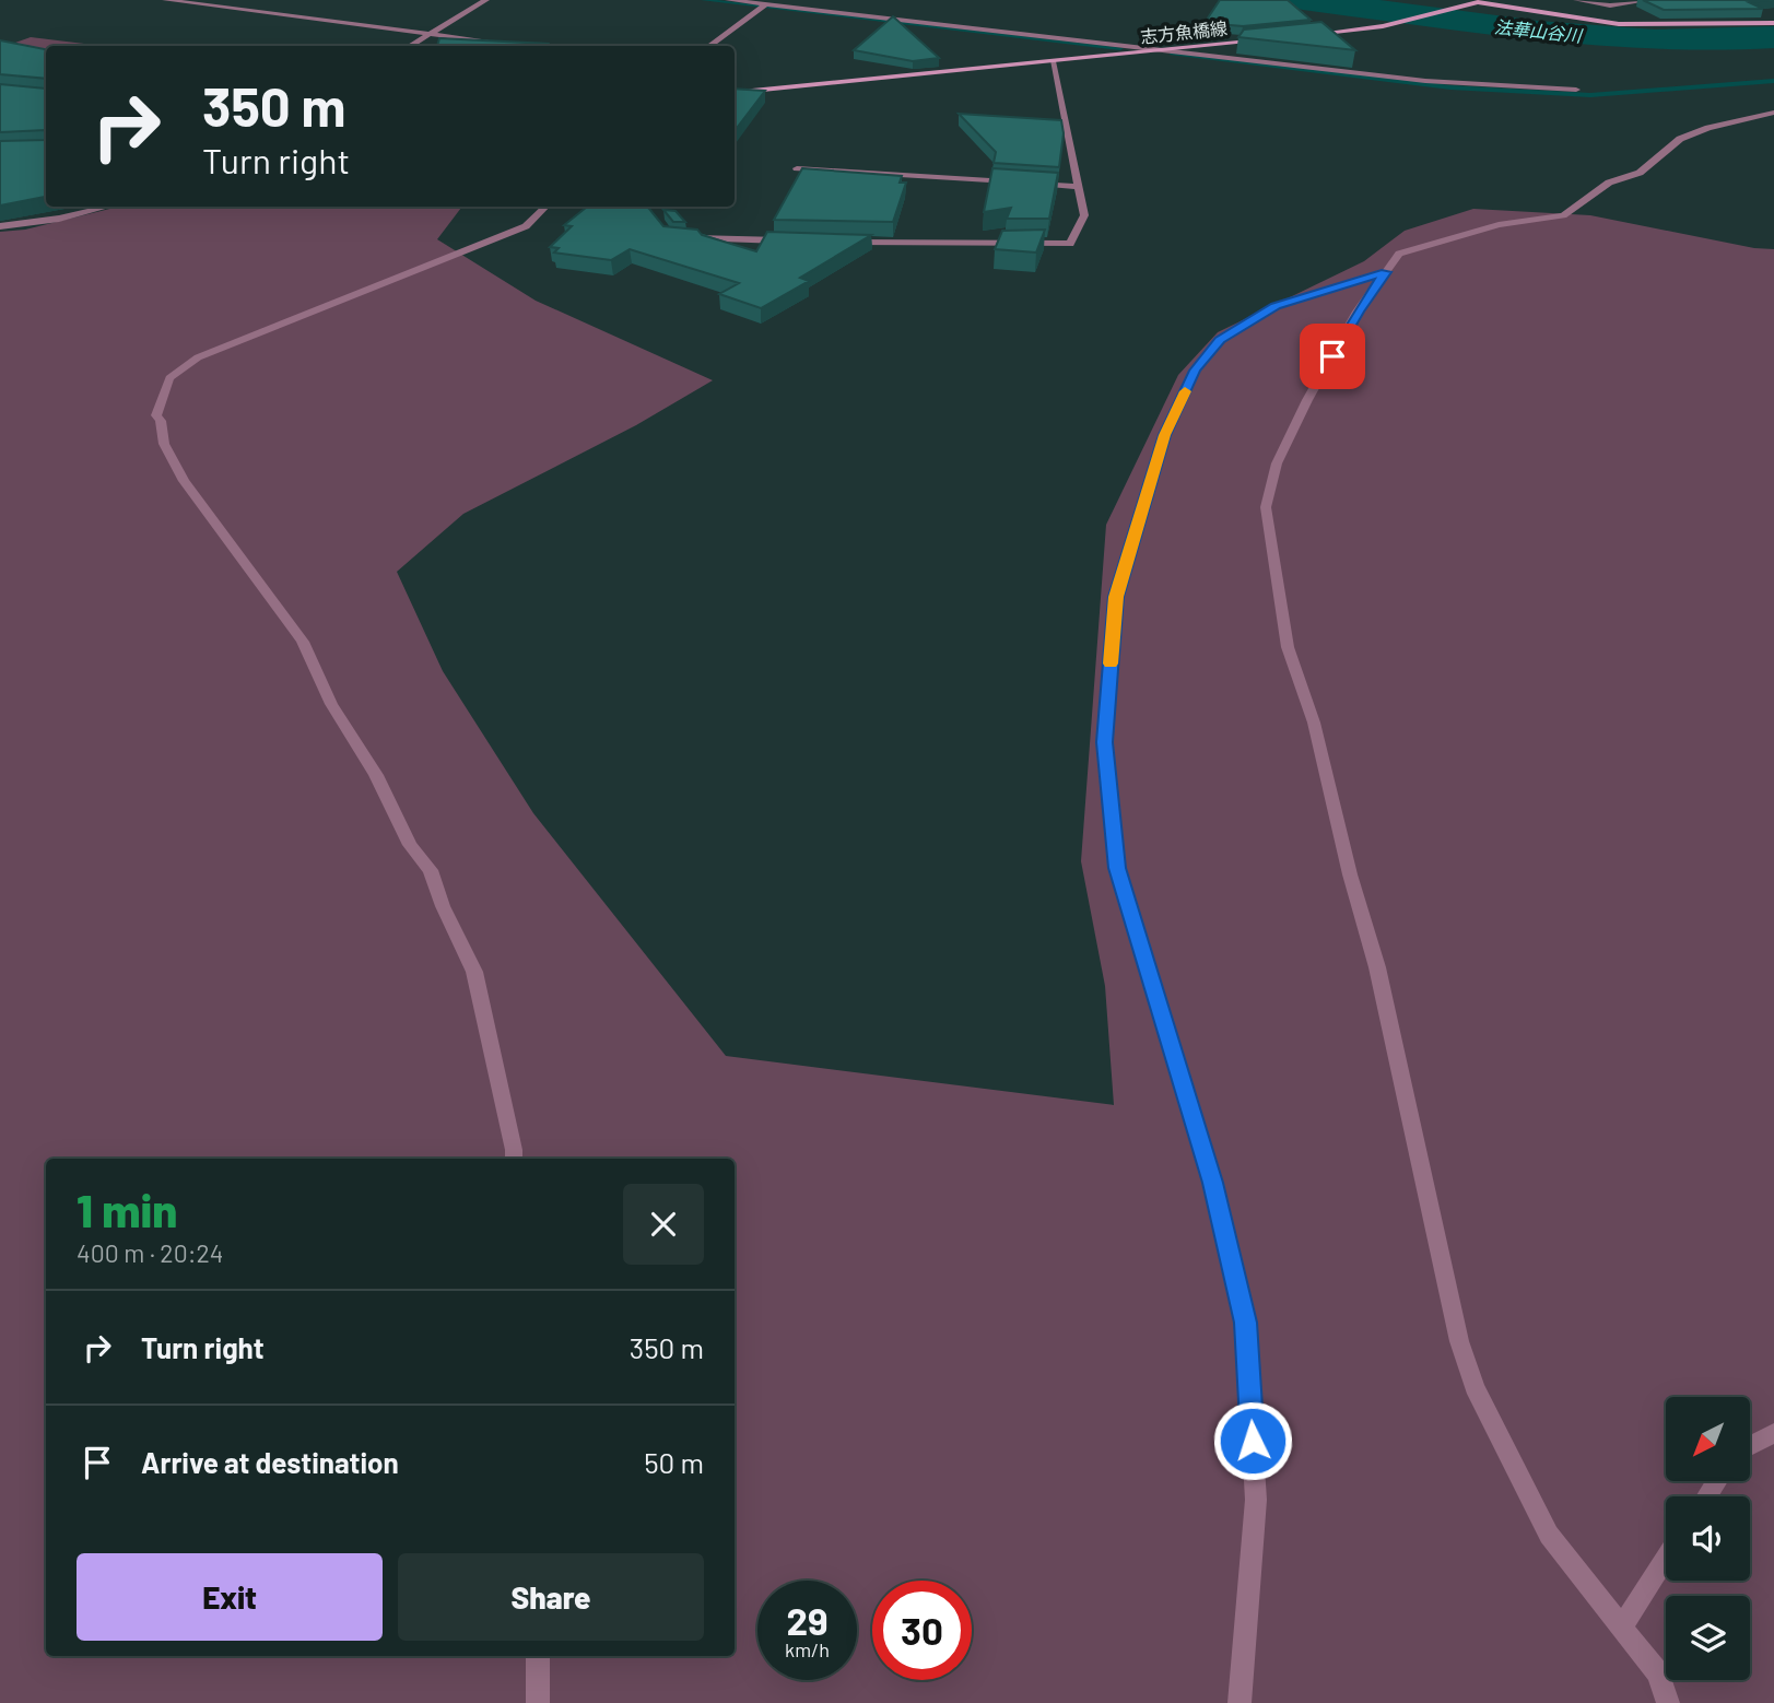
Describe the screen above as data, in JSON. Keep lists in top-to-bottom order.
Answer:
{
  "streets": {
    "main road": ["志方魚橋線"]
  },
  "water": ["法華山谷川"],
  "north": "bottom left",
  "page": {
    "turn": ["350 m", "Turn right"],
    "heading": ["1 min", "400 m · 20:24"],
    "list": [
      {
        "name": "Turn right",
        "value": "350 m"
      },
      {
        "name": "Arrive at destination",
        "value": "50 m"
      }
    ],
    "buttons": ["Exit", "Share"],
    "speed": "29 km/h",
    "limit": "30"
  }
}
